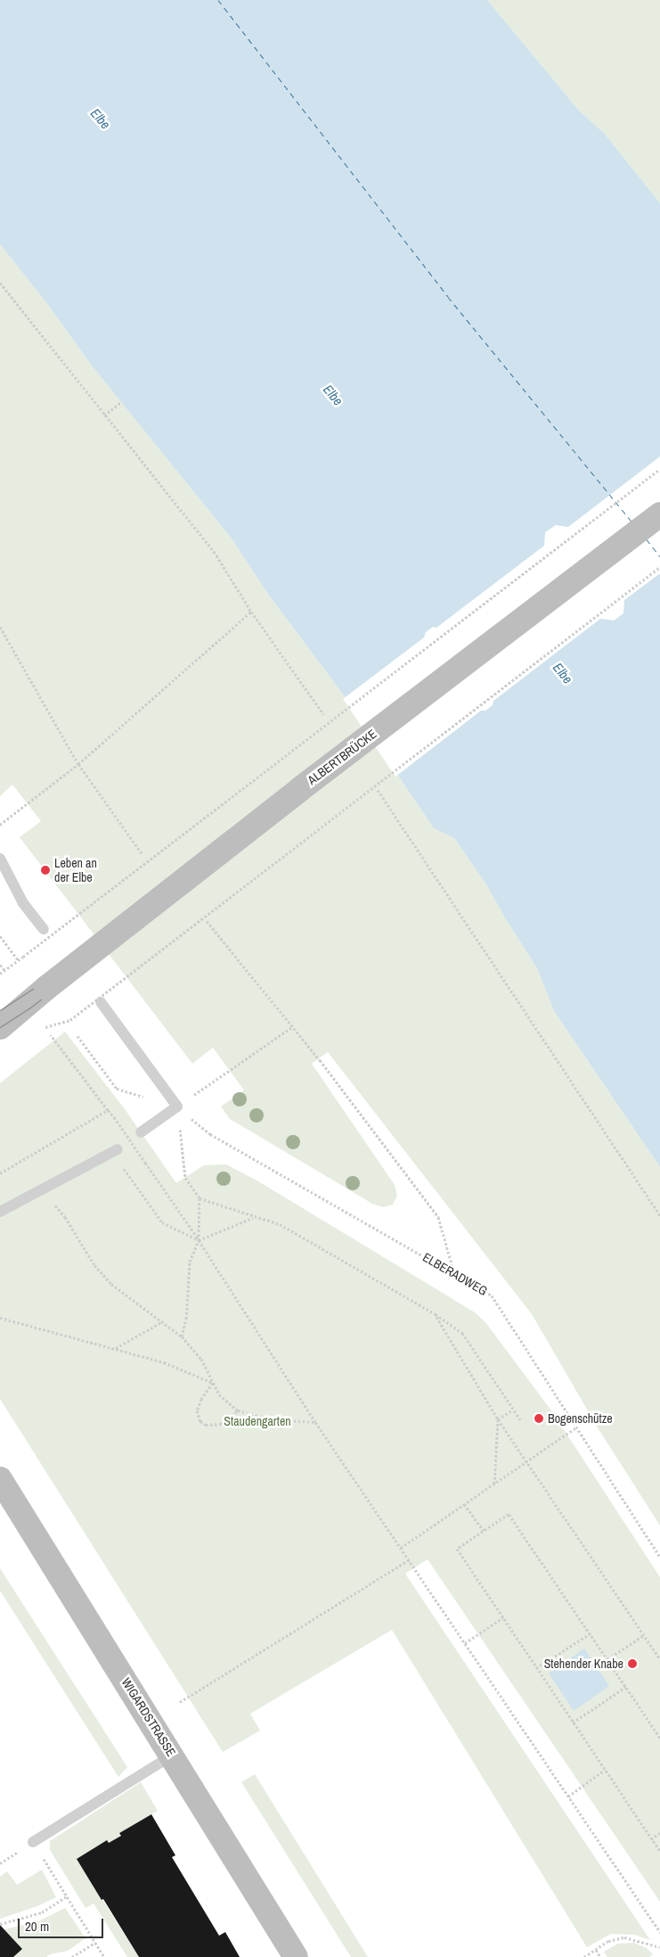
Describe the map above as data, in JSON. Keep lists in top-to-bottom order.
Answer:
{
  "streets": {
    "main road": ["ALBERTBRÜCKE", "WIGARDSTRASSE"],
    "path": ["ELBERADWEG"]
  },
  "water": ["Elbe"],
  "parks": ["Staudengarten"],
  "places": ["Leben an der Elbe", "Bogenschütze", "Stehender Knabe"],
  "scale_bar": "20 m"
}
